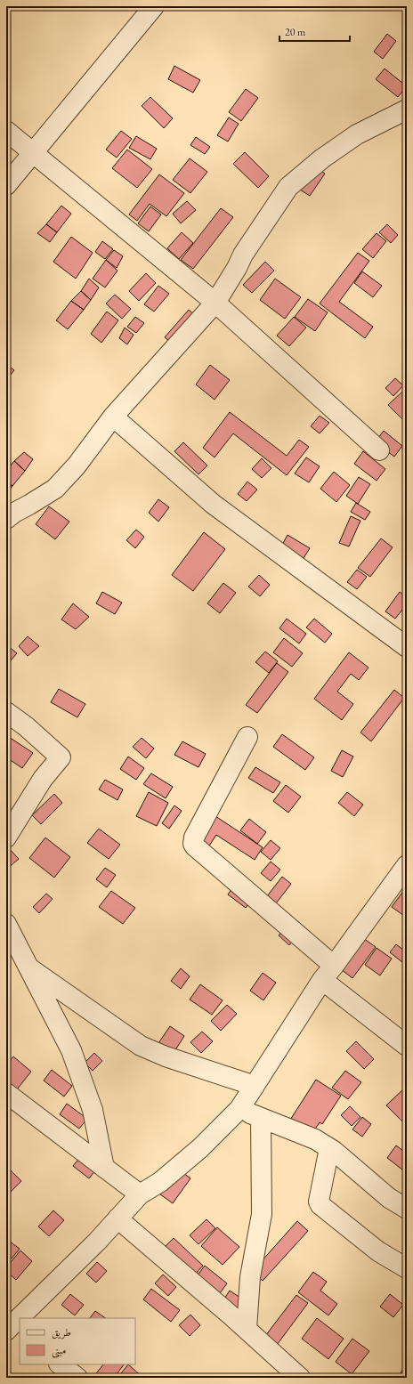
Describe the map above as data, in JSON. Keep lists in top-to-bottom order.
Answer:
{
  "legend": ["طريق", "مبنى"],
  "scale_bar": "20 m"
}
